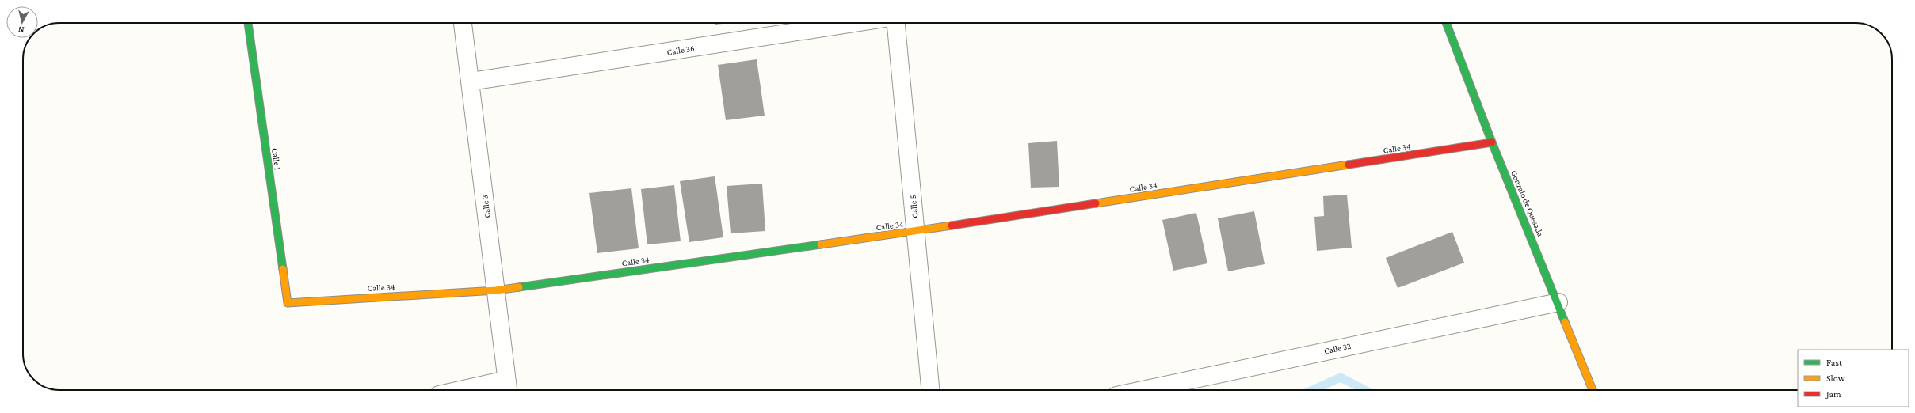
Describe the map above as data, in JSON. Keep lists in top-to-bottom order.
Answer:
{
  "streets": {
    "street": [
      "Calle 36",
      "Calle 34",
      "Calle 1",
      "Gonzalo de Quesada",
      "Calle 3",
      "Calle 5",
      "Calle 32"
    ]
  },
  "crossings": [
    ["Calle 36", "Calle 3"],
    ["Calle 34", "Calle 1"],
    ["Calle 34", "Gonzalo de Quesada"],
    ["Calle 34", "Calle 3"],
    ["Calle 34", "Calle 5"],
    ["Gonzalo de Quesada", "Calle 32"]
  ],
  "legend": ["Fast", "Slow", "Jam"],
  "north": "bottom"
}
